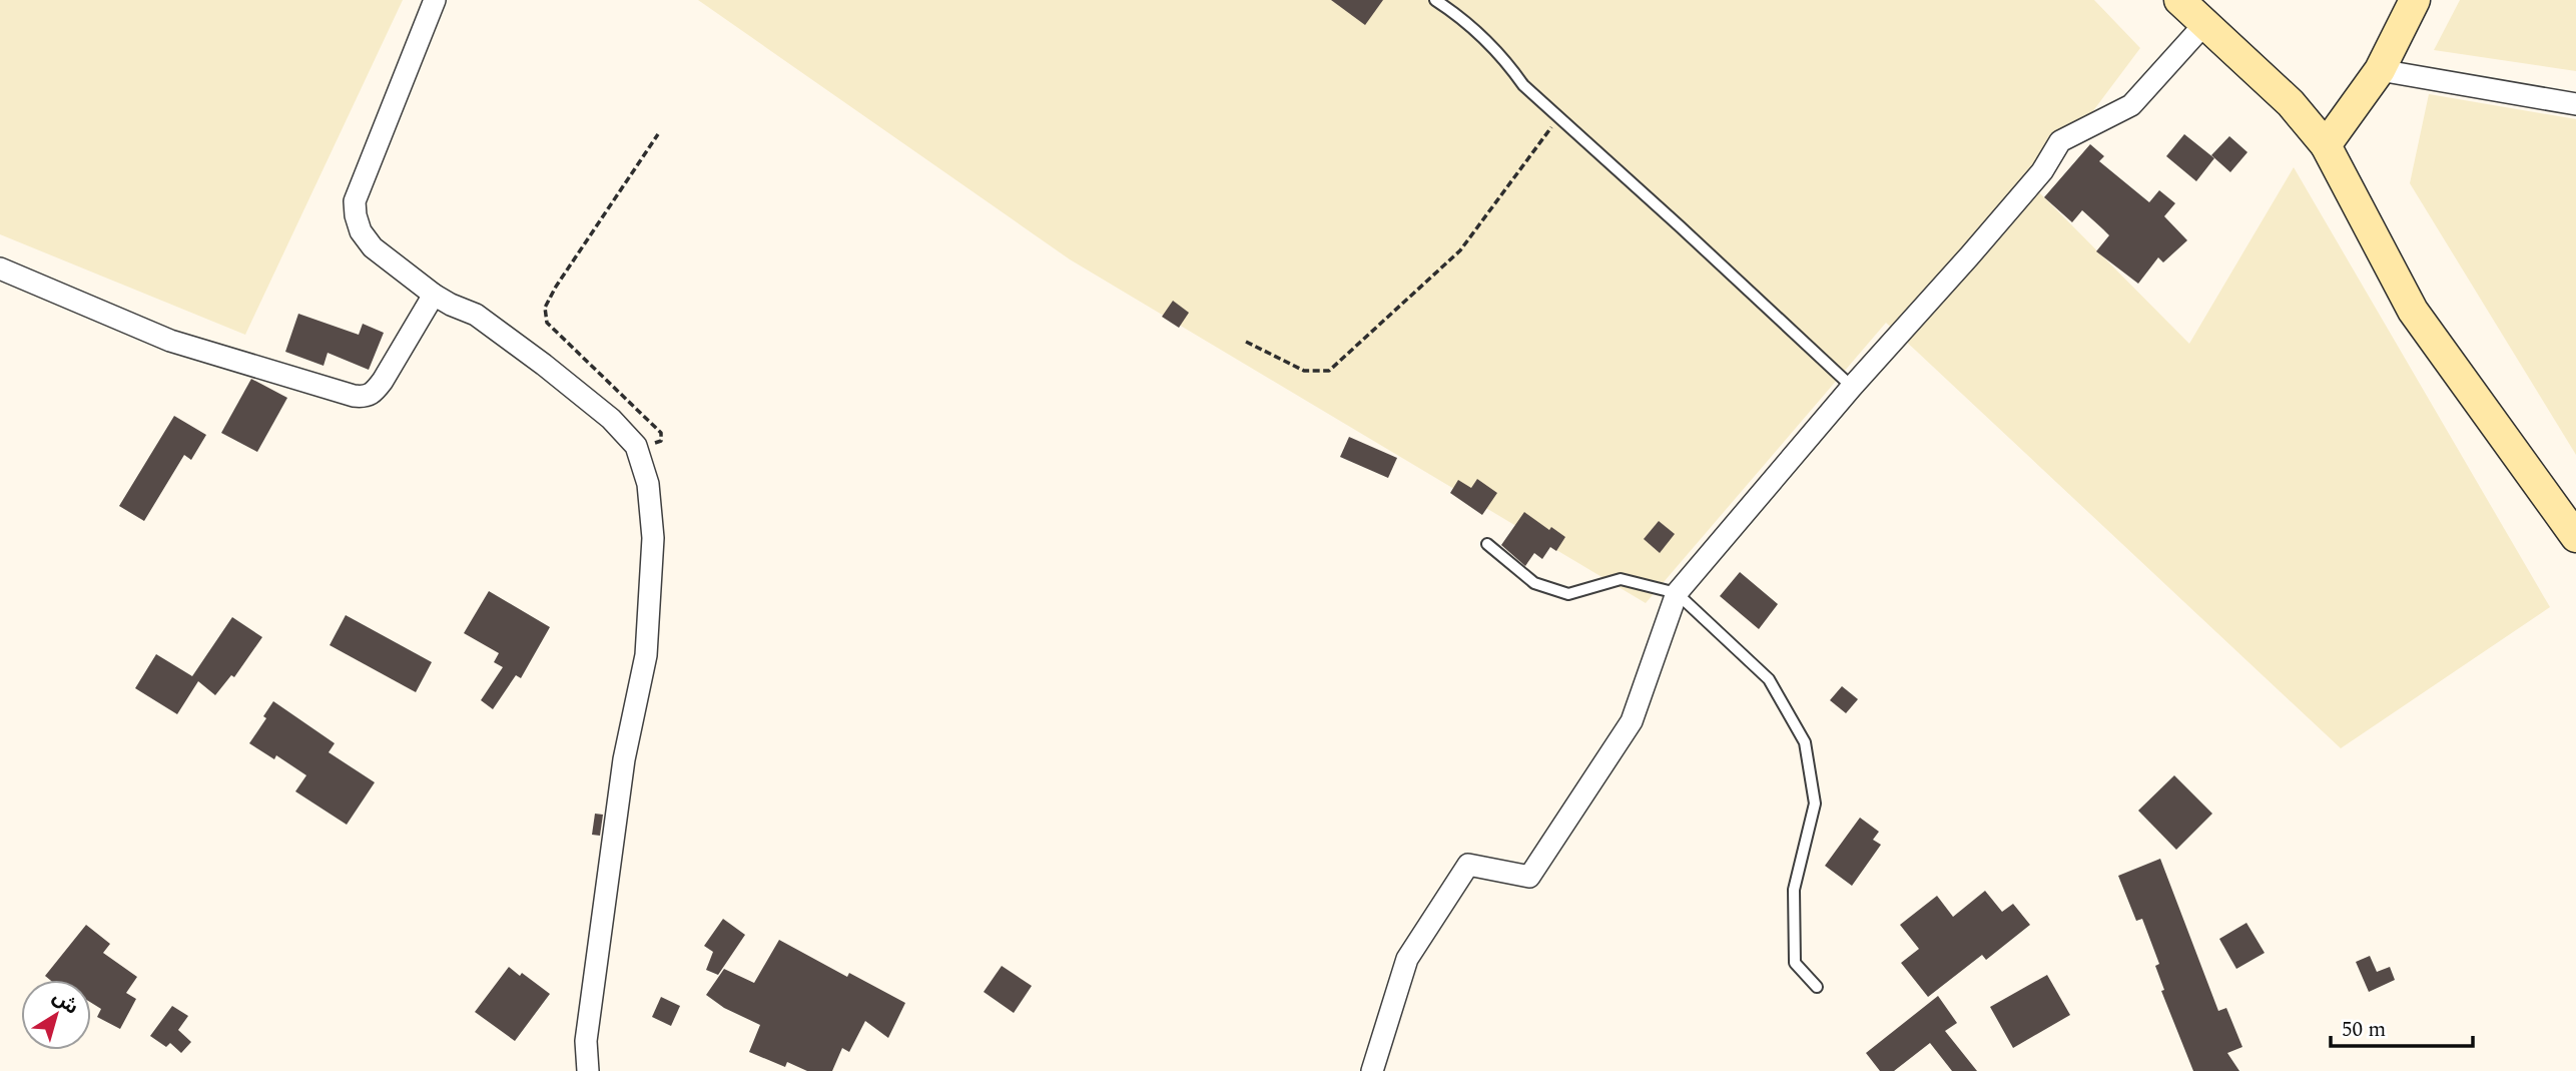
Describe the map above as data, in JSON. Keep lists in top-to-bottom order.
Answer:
{
  "scale_bar": "50 m",
  "north": "top right"
}
